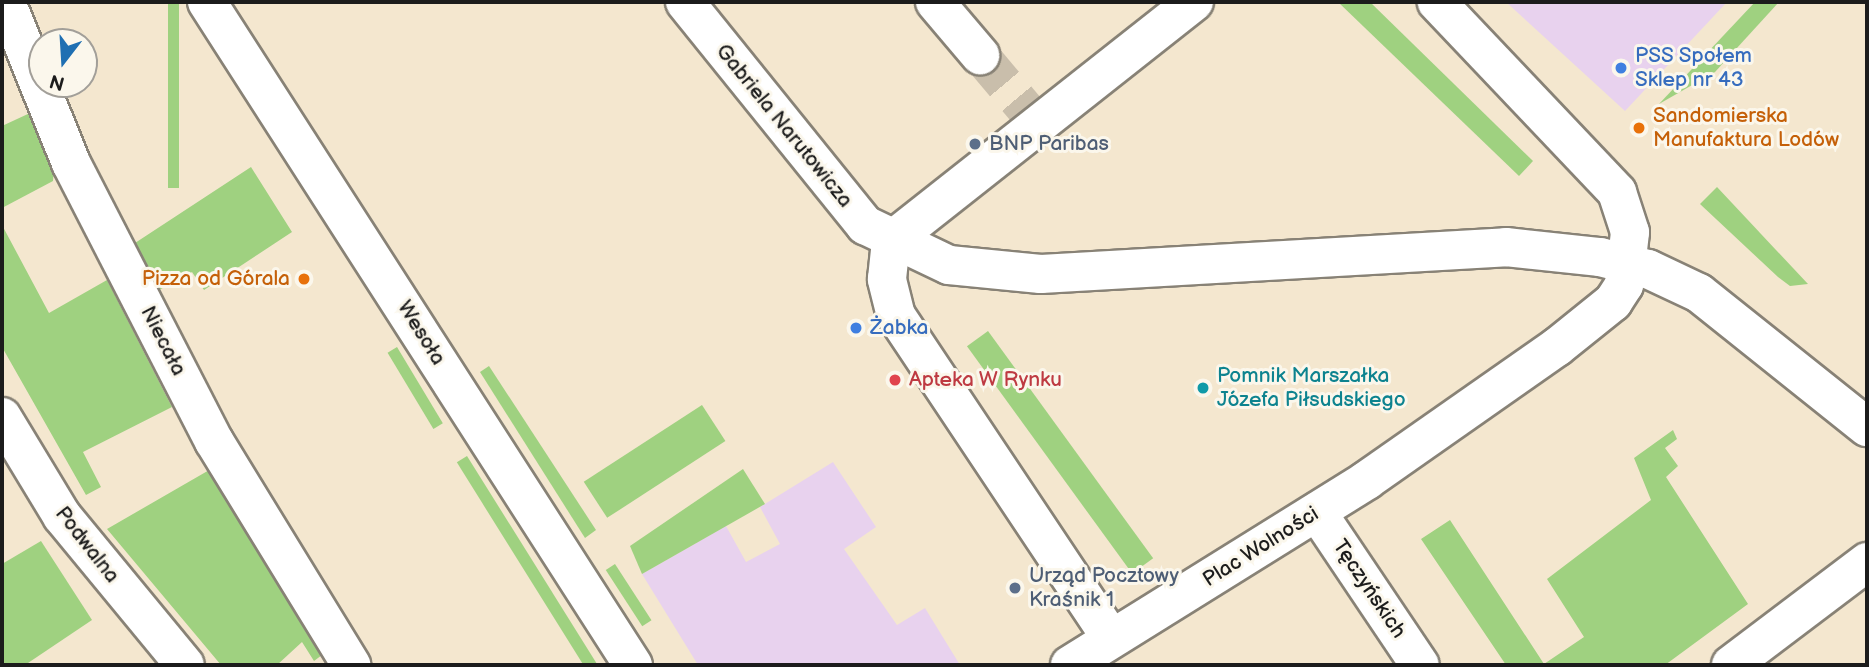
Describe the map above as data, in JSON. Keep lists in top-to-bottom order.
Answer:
{
  "streets": {
    "street": [
      "Gabriela Narutowicza",
      "Wesoła",
      "Niecała",
      "Podwalna",
      "Plac Wolności",
      "Tęczyńskich"
    ]
  },
  "crossings": [
    ["Plac Wolności", "Tęczyńskich"]
  ],
  "places": [
    "PSS Społem Sklep nr 43",
    "Sandomierska Manufaktura Lodów",
    "BNP Paribas",
    "Pizza od Górala",
    "Żabka",
    "Apteka W Rynku",
    "Pomnik Marszałka Józefa Piłsudskiego",
    "Urząd Pocztowy Kraśnik 1"
  ],
  "north": "bottom"
}
